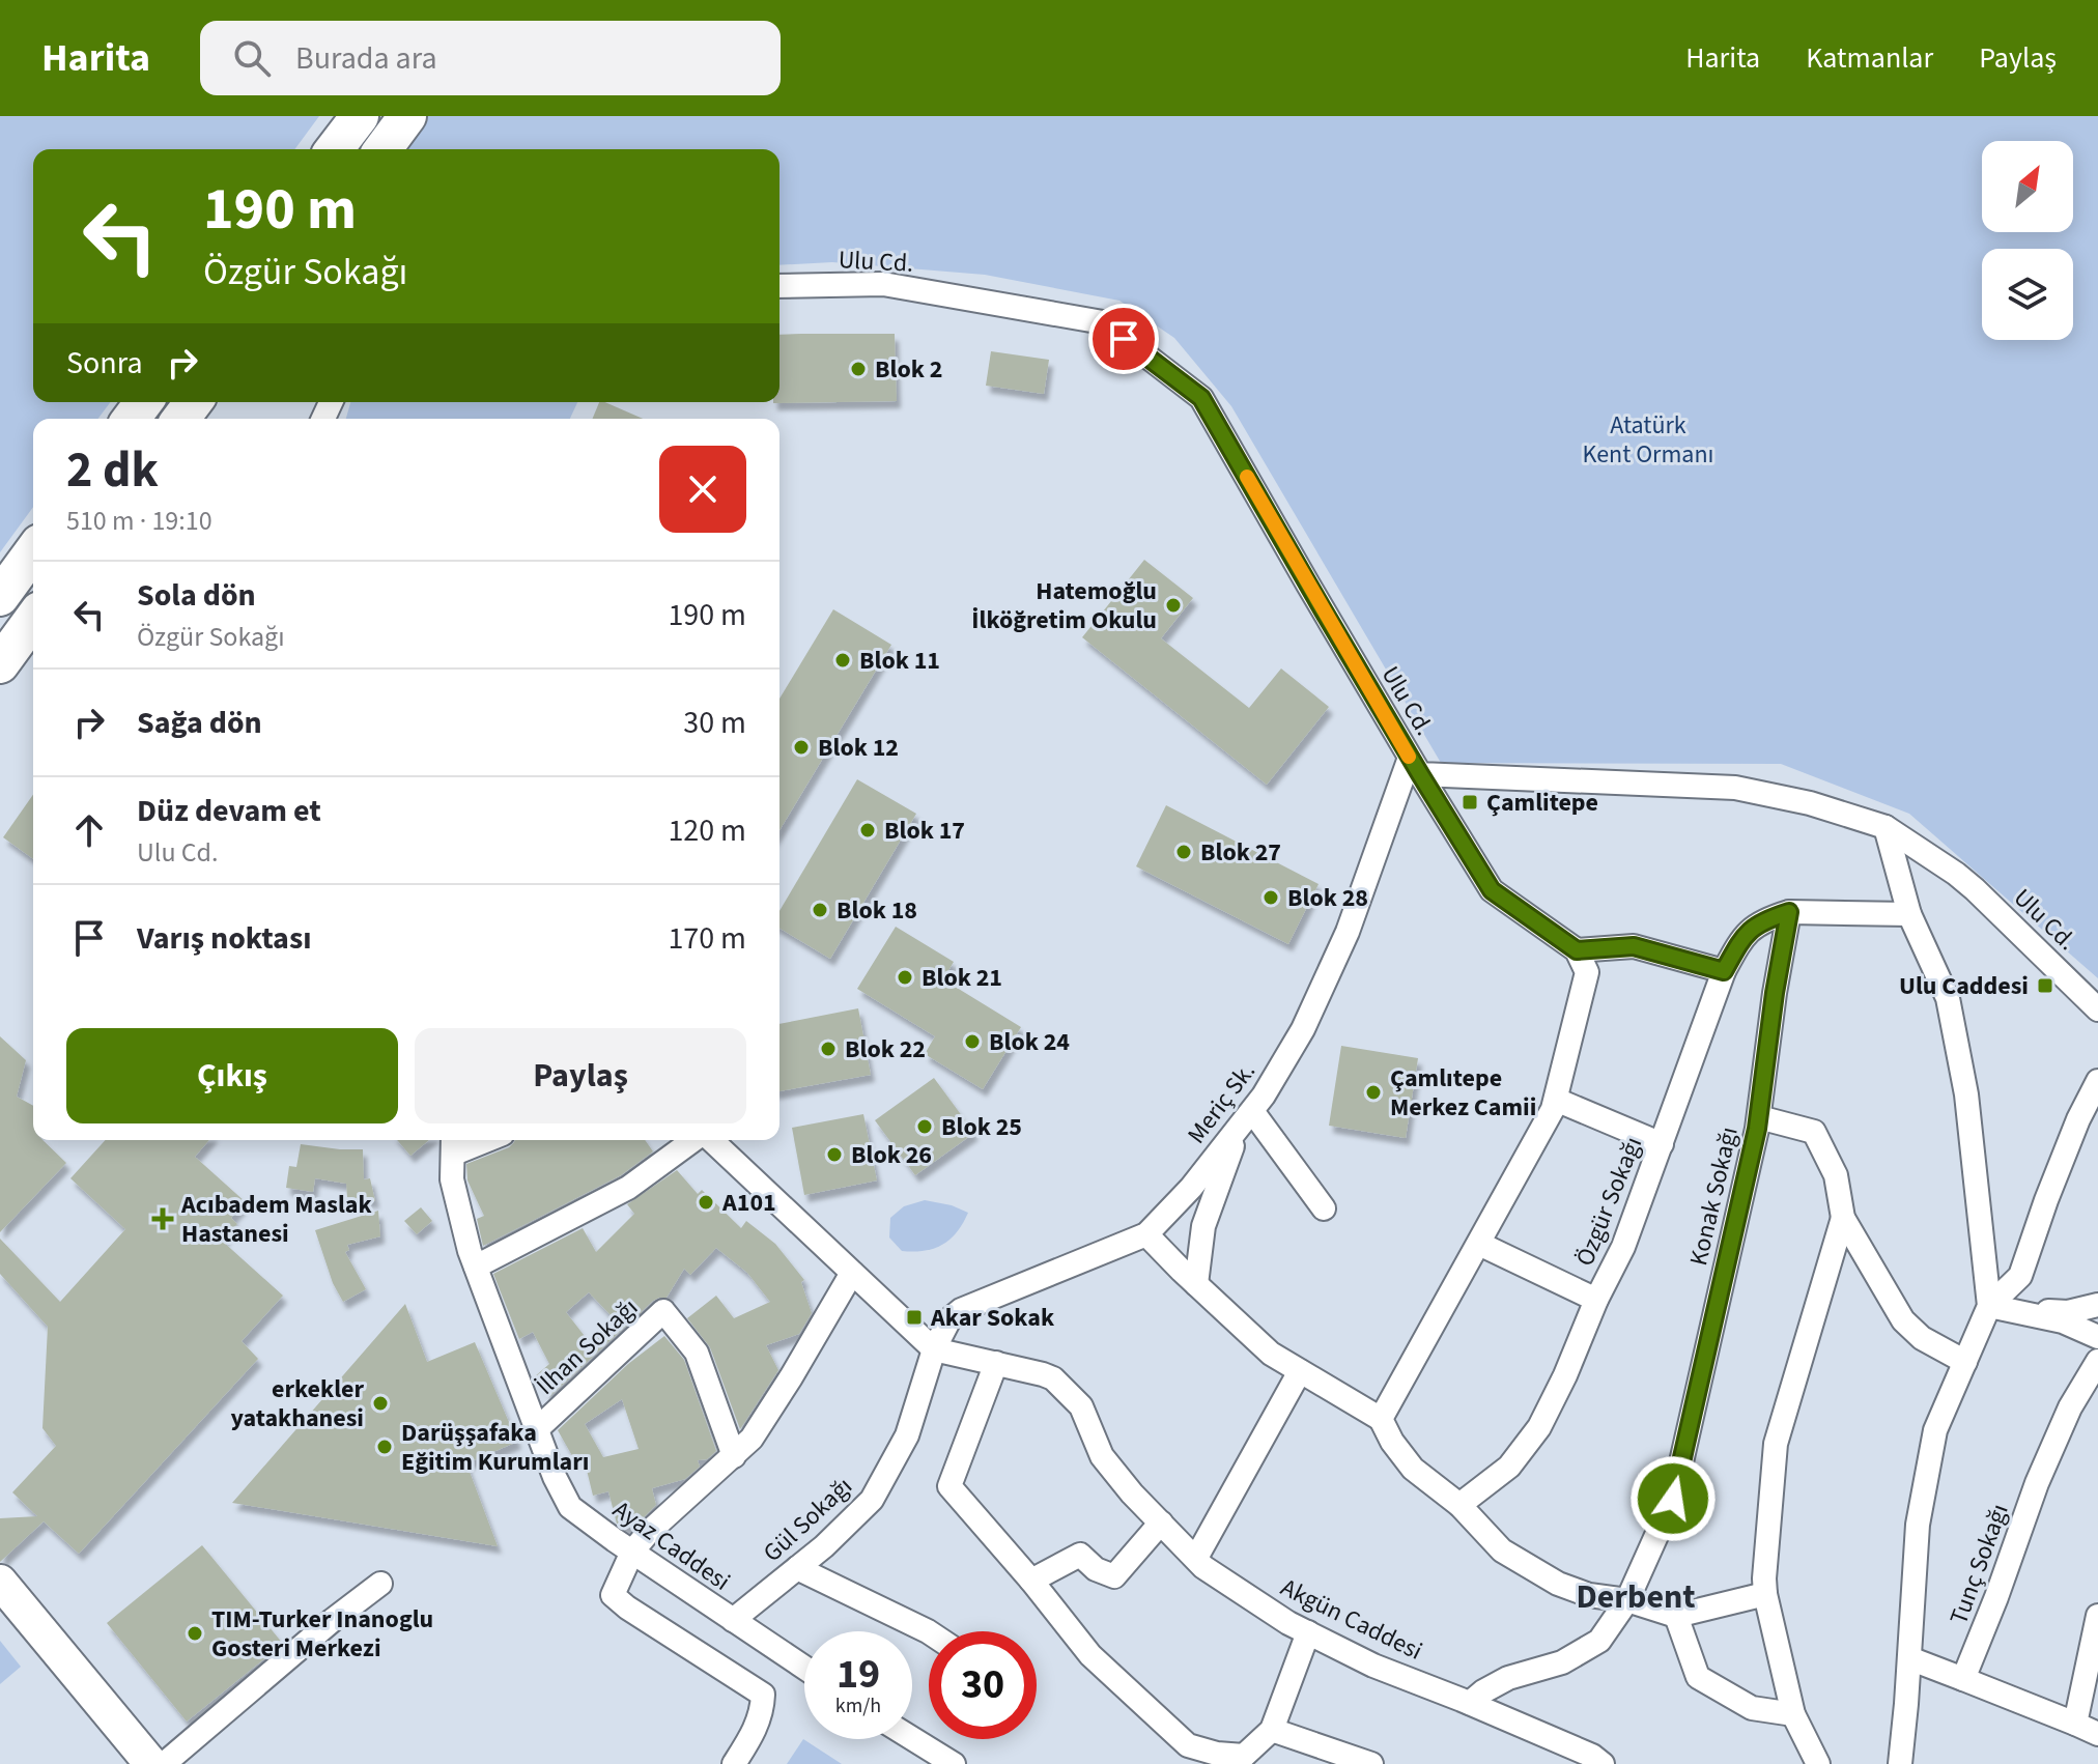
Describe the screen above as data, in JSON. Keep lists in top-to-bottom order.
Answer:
{
  "streets": {
    "street": [
      "Ulu Cd.",
      "Meriç Sk.",
      "Konak Sokağı",
      "Özgür Sokağı",
      "İlhan Sokağı",
      "Gül Sokağı",
      "Ayaz Caddesi",
      "Tunç Sokağı",
      "Akgün Caddesi"
    ]
  },
  "crossings": [
    ["Ulu Cd.", "Meriç Sk."],
    ["Meriç Sk.", "Gül Sokağı"],
    ["Meriç Sk.", "Akgün Caddesi"],
    ["Konak Sokağı", "Özgür Sokağı"],
    ["Konak Sokağı", "Akgün Caddesi"],
    ["İlhan Sokağı", "Ayaz Caddesi"],
    ["Gül Sokağı", "Ayaz Caddesi"],
    ["Gül Sokağı", "Akgün Caddesi"]
  ],
  "districts": ["Derbent"],
  "parks": ["Atatürk Kent Ormanı"],
  "places": {
    "other": [
      "Blok 2",
      "Hatemoğlu İlköğretim Okulu",
      "Blok 11",
      "Blok 12",
      "Blok 17",
      "Blok 27",
      "Blok 28",
      "Blok 18",
      "Blok 21",
      "Blok 24",
      "Blok 22",
      "Çamlıtepe Merkez Camii",
      "Blok 25",
      "Blok 26",
      "A101",
      "erkekler yatakhanesi",
      "Darüşşafaka Eğitim Kurumları",
      "TIM-Turker Inanoglu Gosteri Merkezi"
    ],
    "transit": ["Çamlitepe", "Ulu Caddesi", "Akar Sokak"],
    "health": ["Acıbadem Maslak Hastanesi"]
  },
  "north": "top right",
  "page": {
    "header": "Harita",
    "search": "Burada ara",
    "nav": ["Harita", "Katmanlar", "Paylaş"],
    "turn": ["190 m", "Özgür Sokağı"],
    "then": "Sonra",
    "heading": ["2 dk", "510 m · 19:10"],
    "list": [
      {
        "name": "Sola dön",
        "note": "Özgür Sokağı",
        "value": "190 m"
      },
      {
        "name": "Sağa dön",
        "value": "30 m"
      },
      {
        "name": "Düz devam et",
        "note": "Ulu Cd.",
        "value": "120 m"
      },
      {
        "name": "Varış noktası",
        "value": "170 m"
      }
    ],
    "buttons": ["Çıkış", "Paylaş"],
    "speed": "19 km/h",
    "limit": "30"
  }
}
